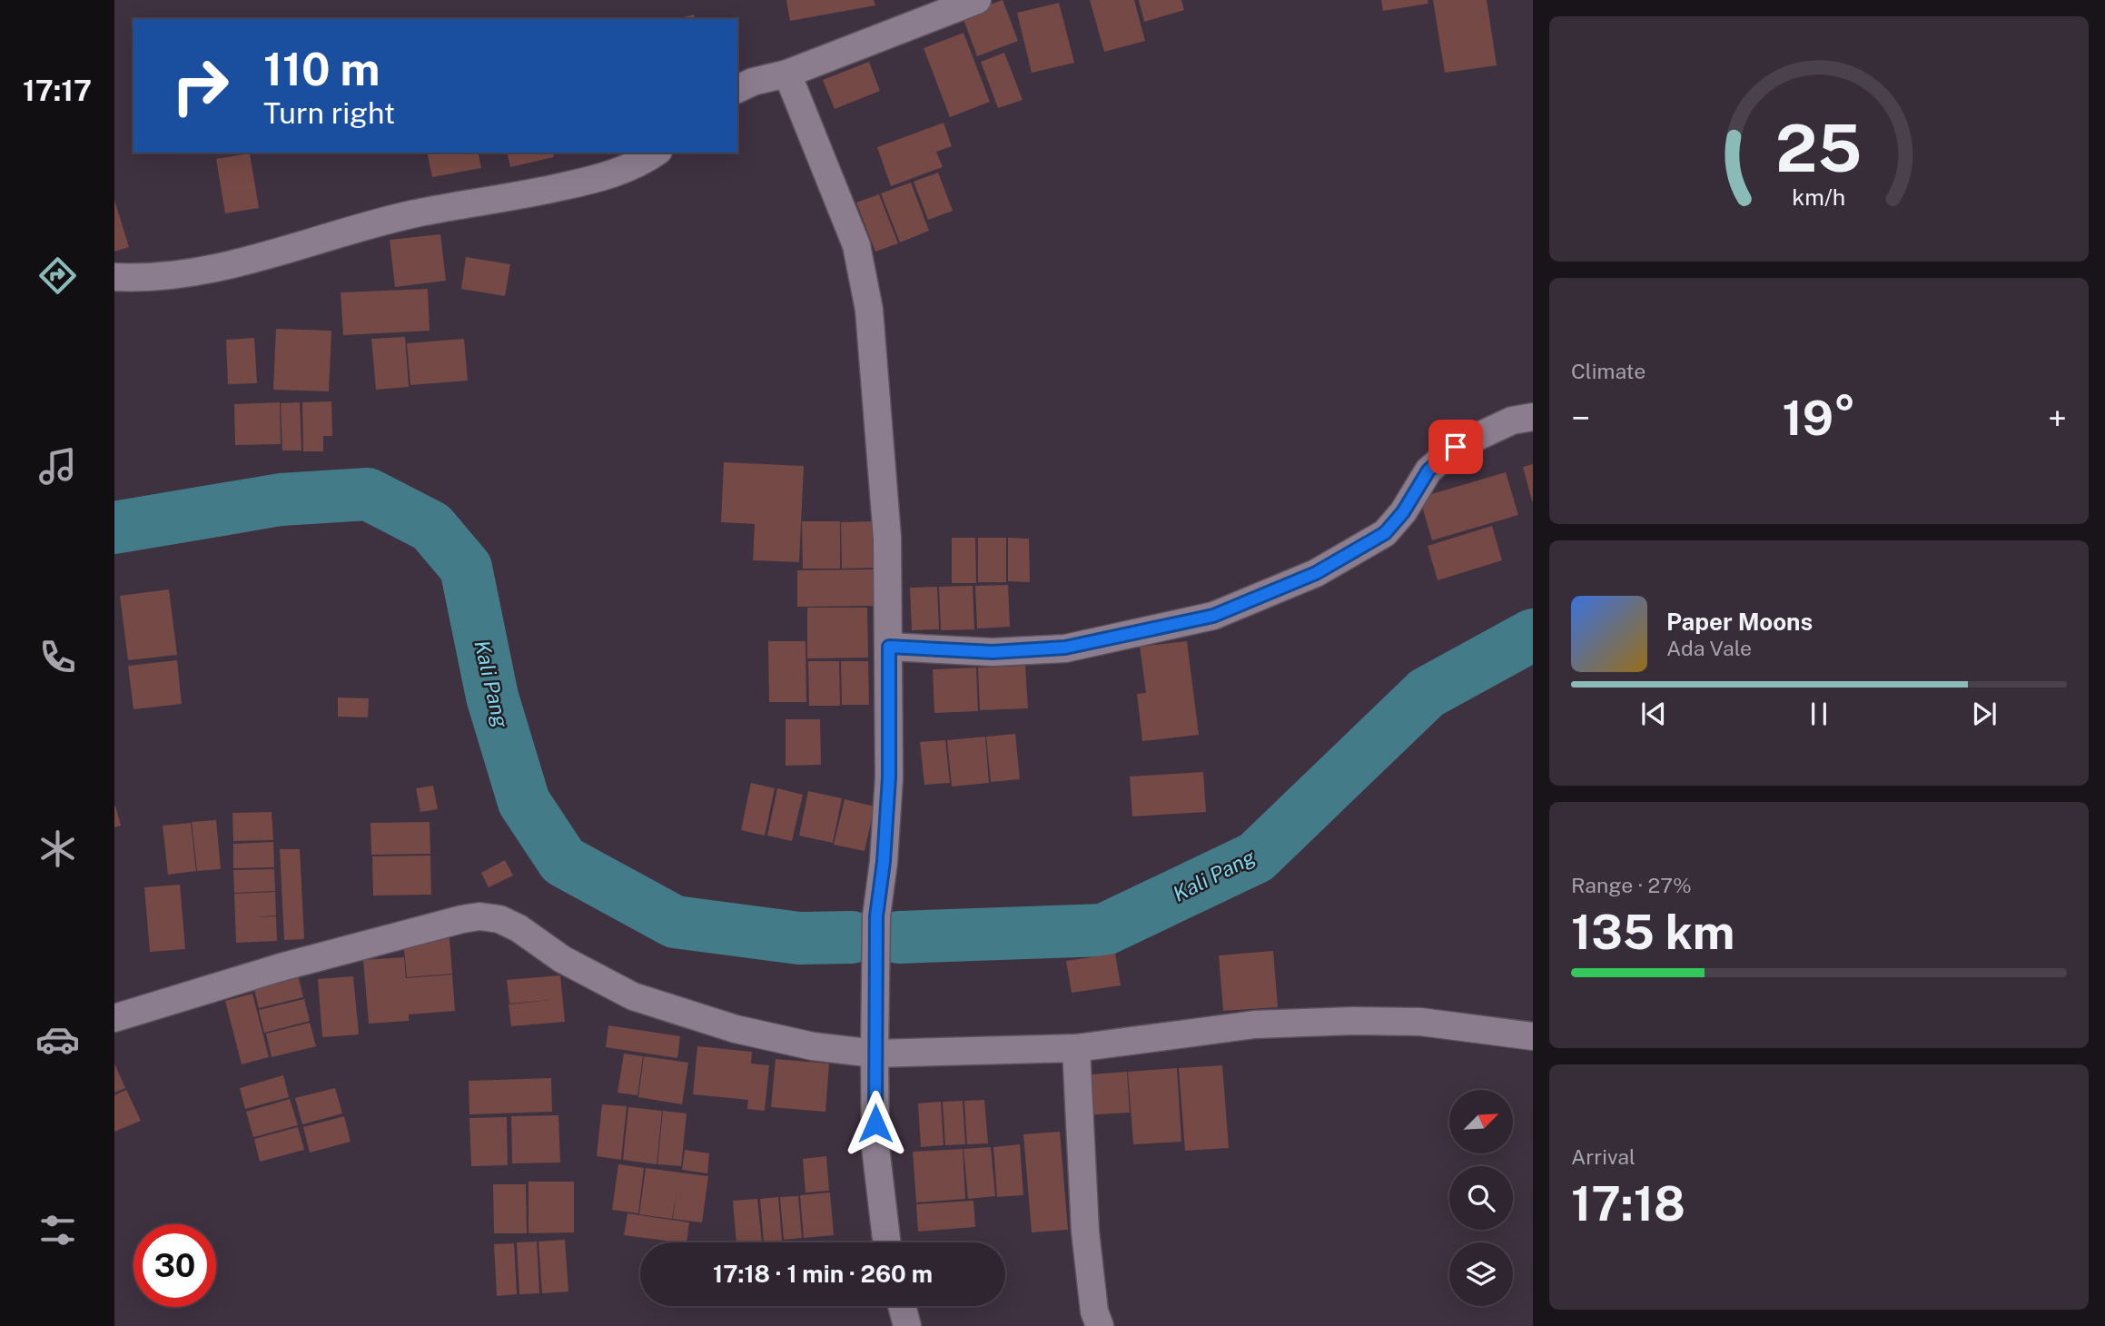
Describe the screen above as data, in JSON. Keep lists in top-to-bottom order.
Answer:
{
  "water": ["Kali Pang"],
  "north": "top right",
  "page": {
    "tabs": "17:17",
    "turn": ["110 m", "Turn right"],
    "tile": [
      "Climate",
      ["Range · 27%", "135 km"],
      ["Arrival", "17:18"]
    ],
    "heat": ["−", "19°", "+"],
    "song": ["Paper Moons", "Ada Vale"],
    "limit": "30",
    "trip": "17:18 · 1 min · 260 m",
    "gauge": ["25", "km/h"]
  }
}
